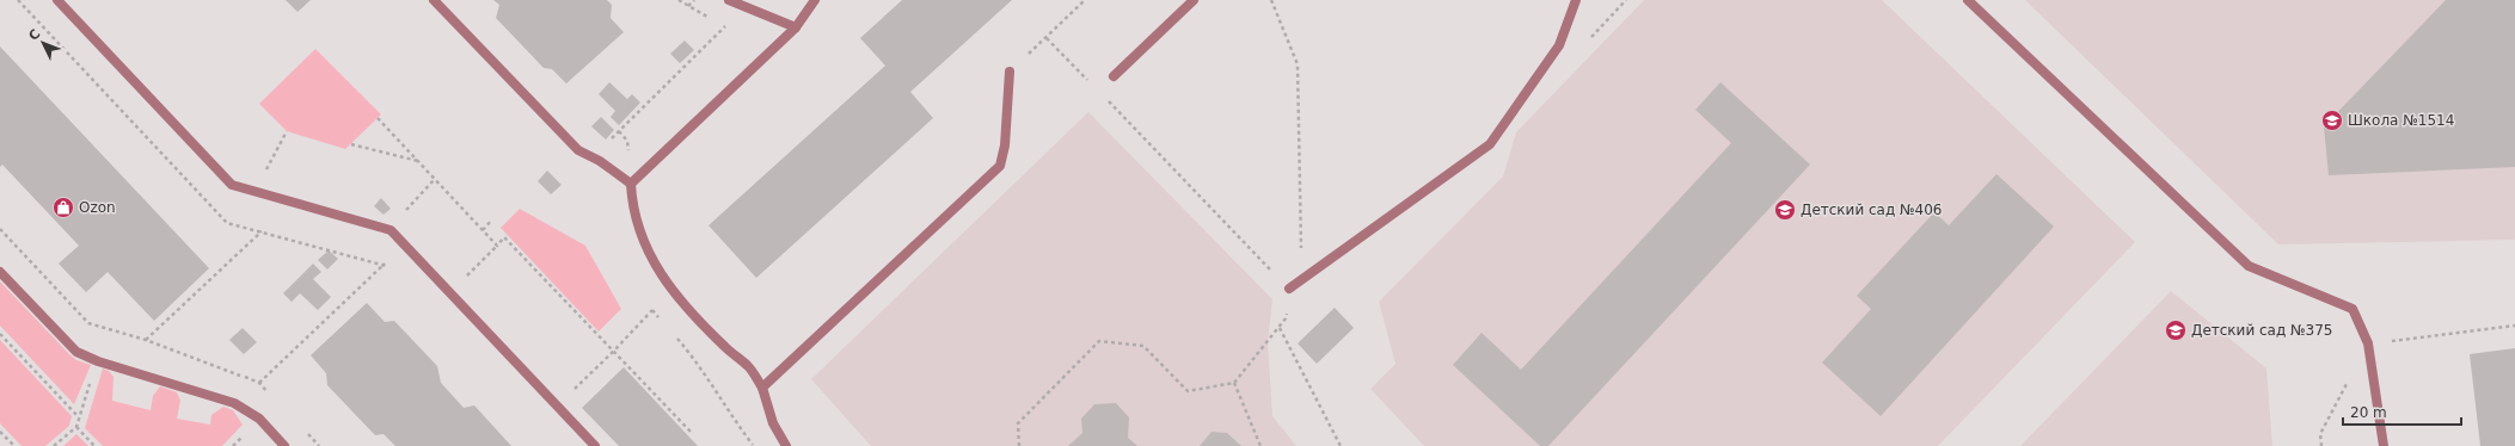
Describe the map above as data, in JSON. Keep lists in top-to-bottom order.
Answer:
{
  "places": {
    "school or university": ["Школа №1514", "Детский сад №406", "Детский сад №375"],
    "shop": ["Ozon"]
  },
  "scale_bar": "20 m",
  "north": "top left"
}
